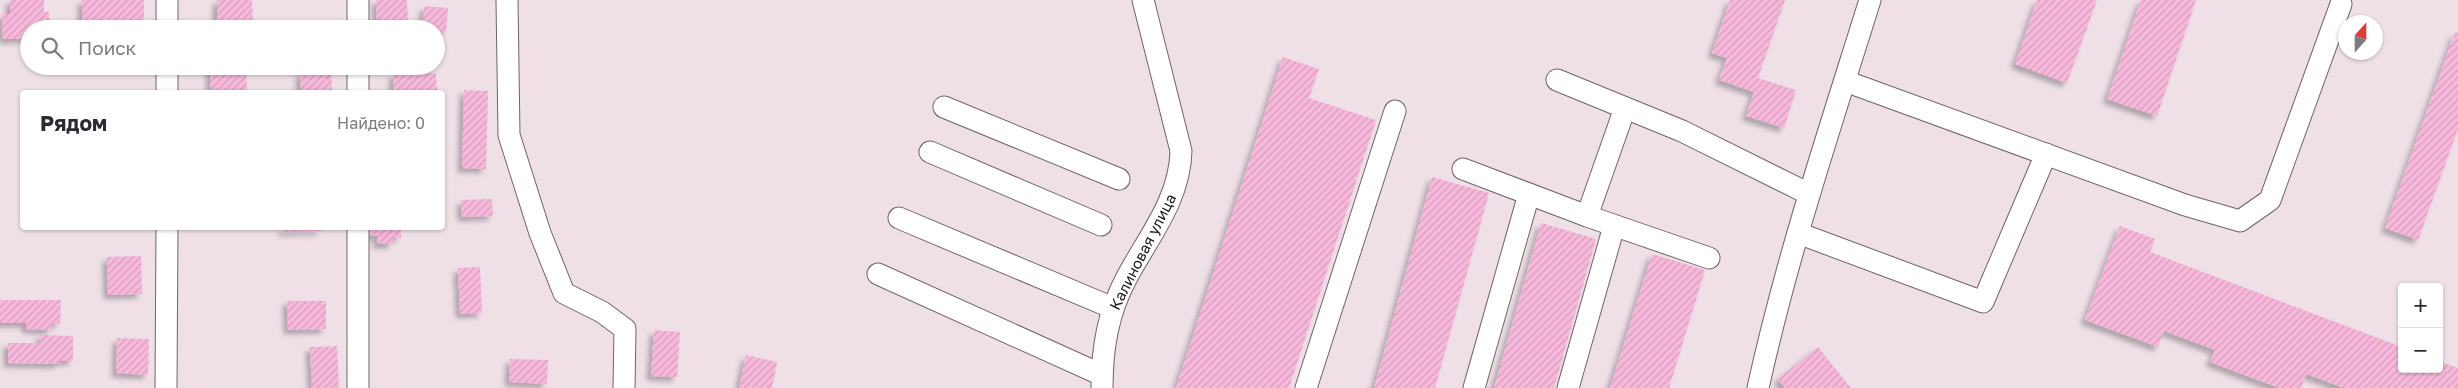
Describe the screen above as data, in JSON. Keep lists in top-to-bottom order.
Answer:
{
  "streets": {
    "street": ["Калиновая улица"]
  },
  "north": "top",
  "page": {
    "search": "Поиск",
    "heading": ["Рядом", "Найдено: 0"],
    "map_buttons": ["+", "−"]
  }
}
